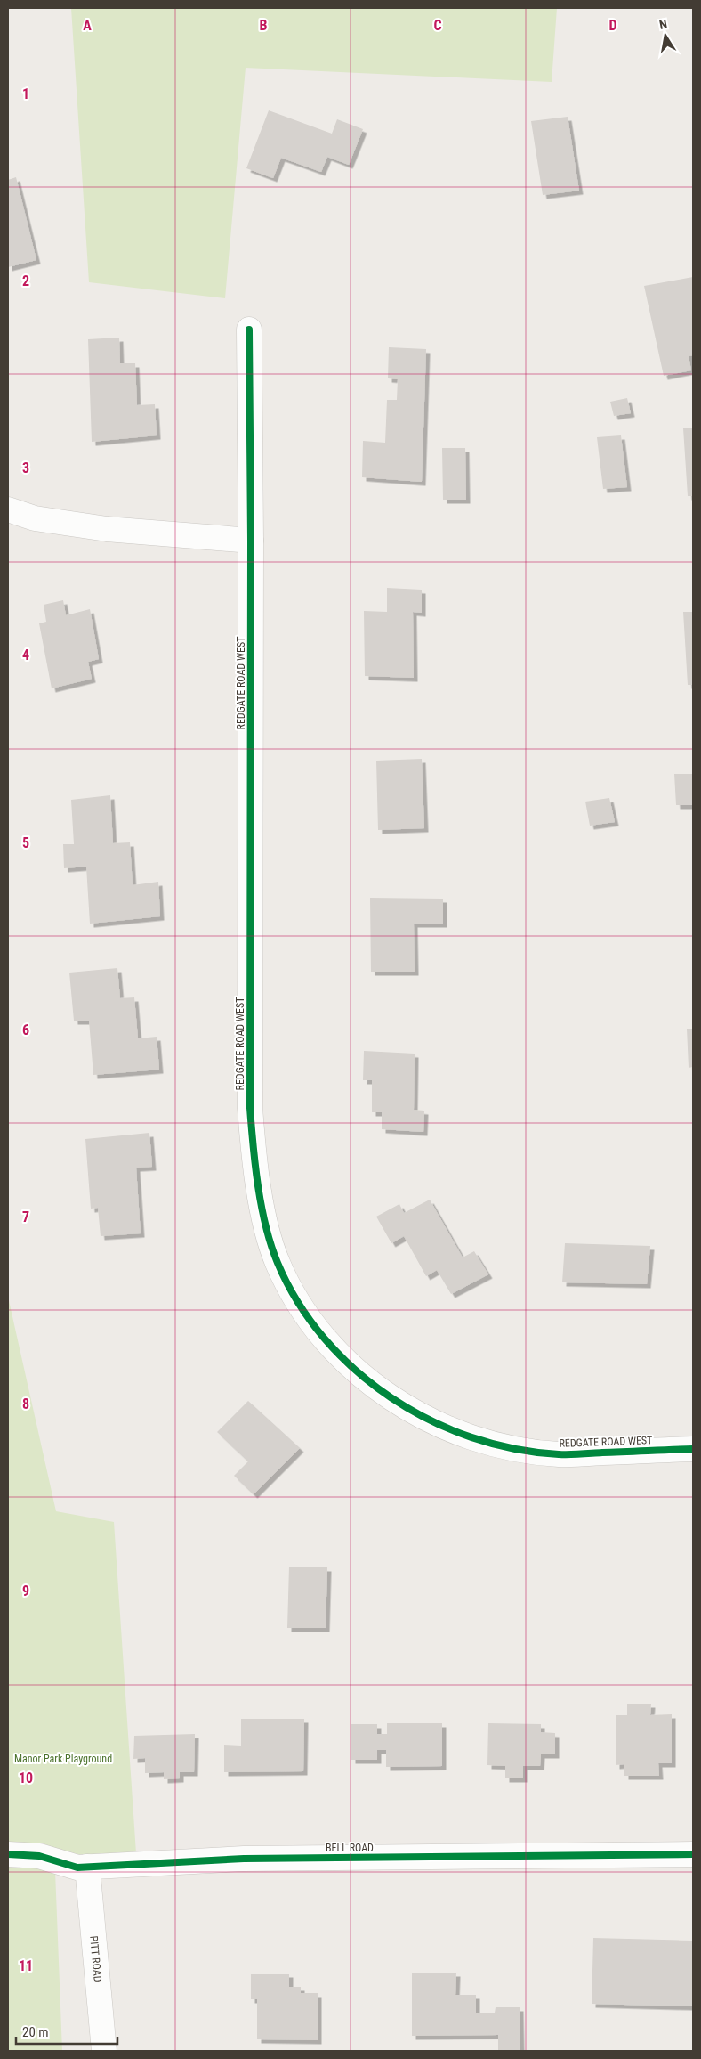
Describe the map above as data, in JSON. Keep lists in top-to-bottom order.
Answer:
{
  "streets": {
    "street": ["REDGATE ROAD WEST", "BELL ROAD", "PITT ROAD"]
  },
  "crossings": [
    ["BELL ROAD", "PITT ROAD"]
  ],
  "parks": ["Manor Park Playground"],
  "scale_bar": "20 m",
  "north": "top",
  "grid": {
    "columns": [
      "A",
      "B",
      "C",
      "D"
    ],
    "rows": [
      "1",
      "2",
      "3",
      "4",
      "5",
      "6",
      "7",
      "8",
      "9",
      "10",
      "11"
    ]
  }
}
